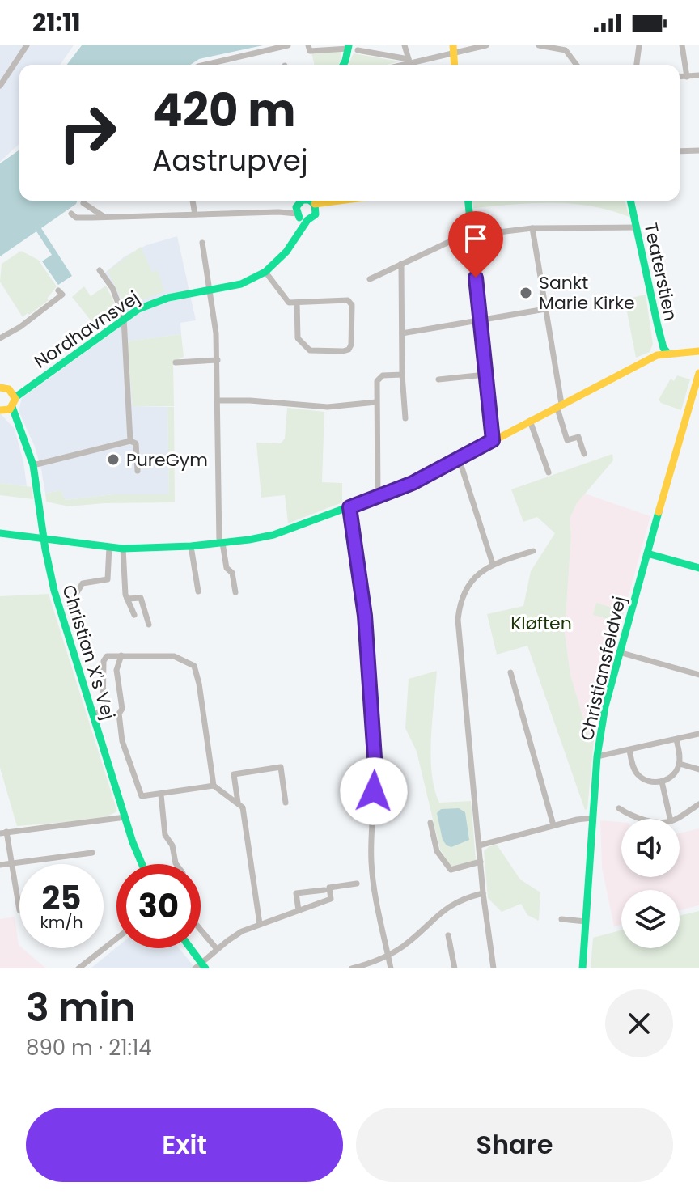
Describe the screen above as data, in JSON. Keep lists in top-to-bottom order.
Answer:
{
  "streets": {
    "street": [
      "Teaterstien",
      "Nordhavnsvej",
      "Christian X's Vej",
      "Christiansfeldvej"
    ]
  },
  "parks": ["Kløften"],
  "places": ["Sankt Marie Kirke", "PureGym"],
  "page": {
    "status": "21:11",
    "turn": ["420 m", "Aastrupvej"],
    "speed": "25 km/h",
    "limit": "30",
    "heading": ["3 min", "890 m · 21:14"],
    "buttons": ["Exit", "Share"]
  }
}
